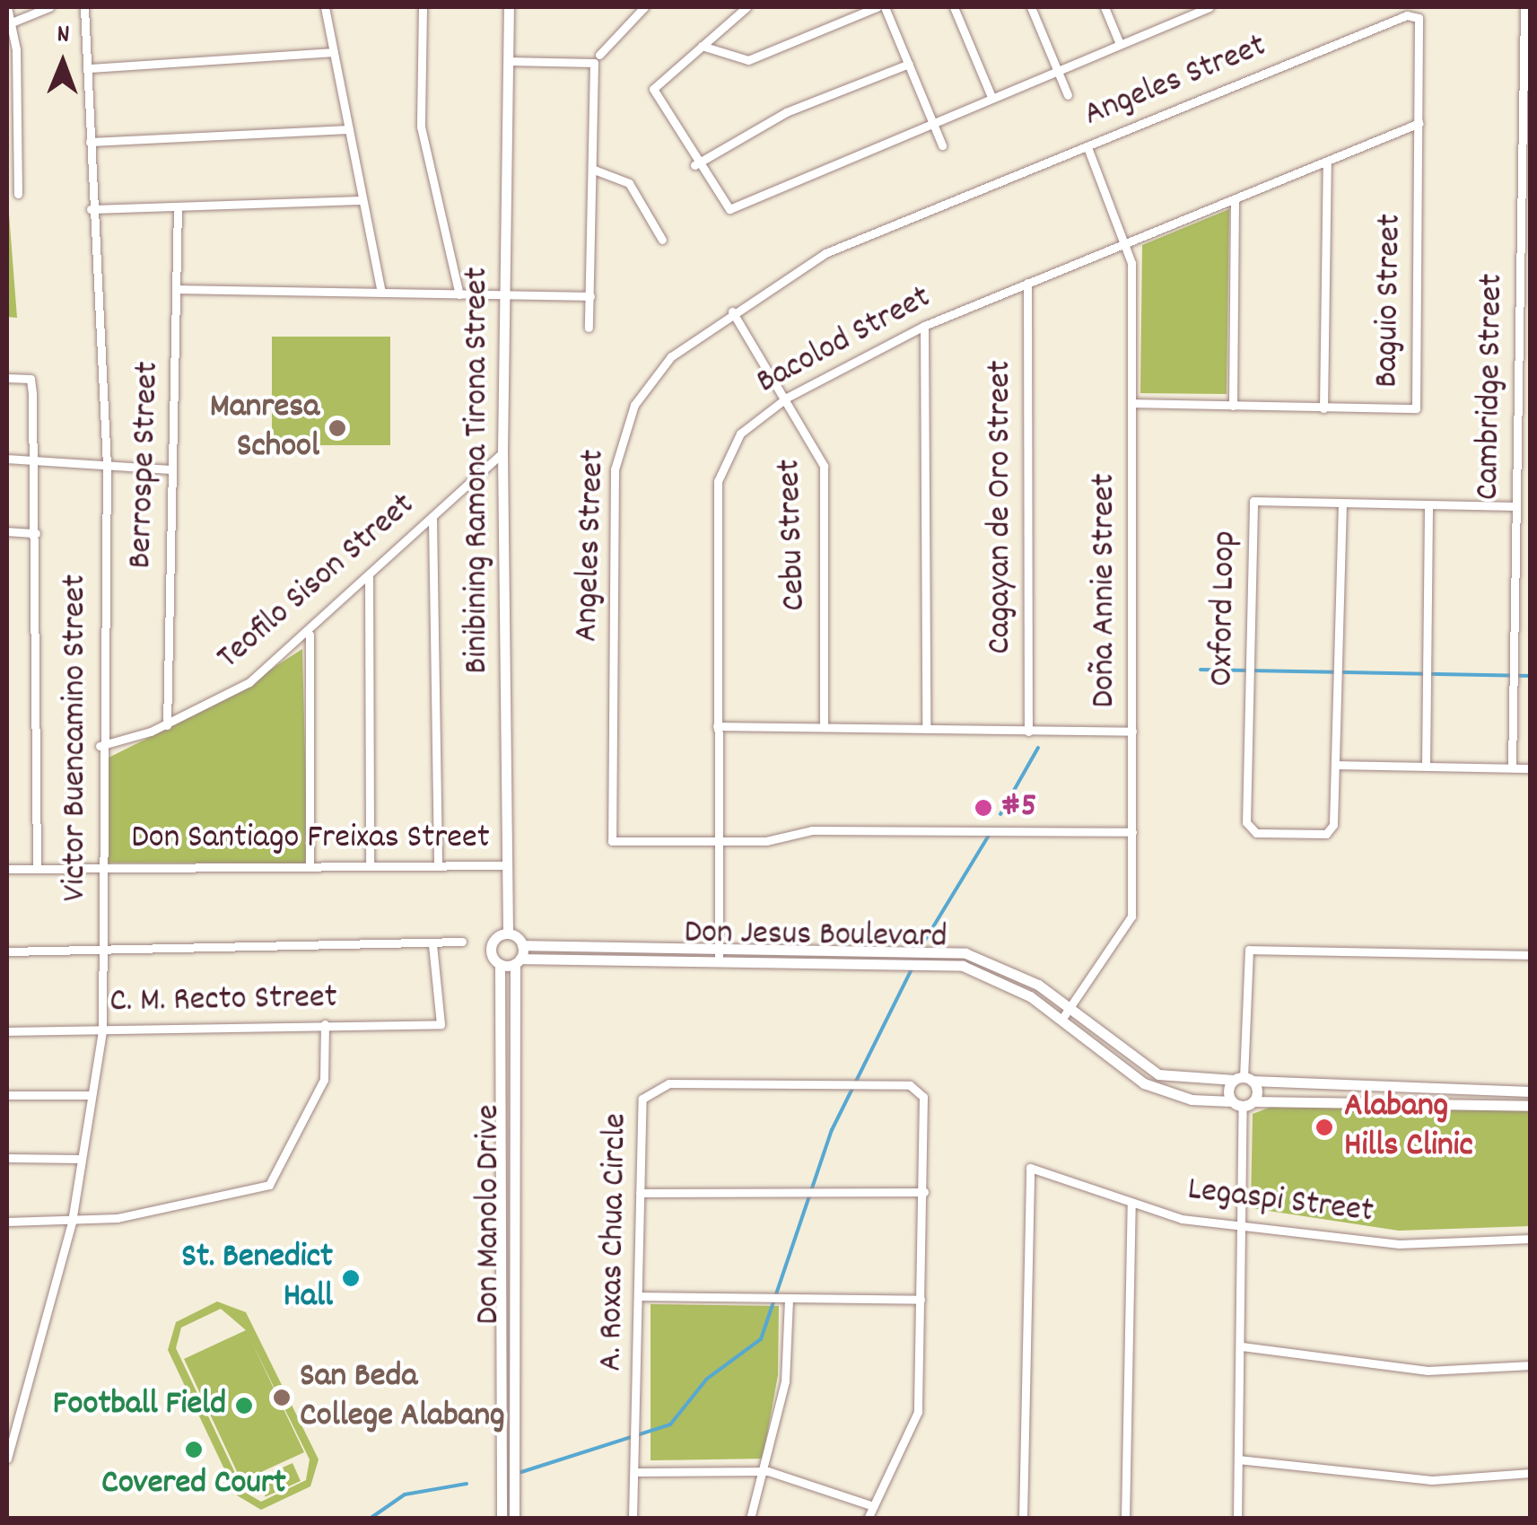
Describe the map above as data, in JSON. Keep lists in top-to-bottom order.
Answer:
{
  "streets": {
    "street": [
      "Angeles Street",
      "Baguio Street",
      "Bacolod Street",
      "Cambridge Street",
      "Berrospe Street",
      "Binibining Ramona Tirona Street",
      "Cagayan de Oro Street",
      "Cebu Street",
      "Teofilo Sison Street",
      "Doña Annie Street",
      "Oxford Loop",
      "Victor Buencamino Street",
      "Don Santiago Freixas Street",
      "Don Jesus Boulevard",
      "C. M. Recto Street",
      "Legaspi Street",
      "Don Manolo Drive",
      "A. Roxas Chua Circle"
    ]
  },
  "crossings": [
    ["Angeles Street", "Baguio Street"],
    ["Angeles Street", "Bacolod Street"],
    ["Angeles Street", "Cebu Street"],
    ["Angeles Street", "Doña Annie Street"],
    ["Baguio Street", "Bacolod Street"],
    ["Baguio Street", "Doña Annie Street"],
    ["Bacolod Street", "Cagayan de Oro Street"],
    ["Bacolod Street", "Cebu Street"],
    ["Bacolod Street", "Doña Annie Street"],
    ["Bacolod Street", "Don Jesus Boulevard"],
    ["Cambridge Street", "Oxford Loop"],
    ["Berrospe Street", "Teofilo Sison Street"],
    ["Binibining Ramona Tirona Street", "Teofilo Sison Street"],
    ["Binibining Ramona Tirona Street", "Don Santiago Freixas Street"],
    ["Binibining Ramona Tirona Street", "Don Manolo Drive"],
    ["Teofilo Sison Street", "Victor Buencamino Street"],
    ["Doña Annie Street", "Don Jesus Boulevard"],
    ["Victor Buencamino Street", "Don Santiago Freixas Street"],
    ["Victor Buencamino Street", "C. M. Recto Street"],
    ["Don Jesus Boulevard", "Don Manolo Drive"]
  ],
  "places": [
    "Manresa School",
    "#5",
    "Alabang Hills Clinic",
    "St. Benedict Hall",
    "San Beda College Alabang",
    "Football Field",
    "Covered Court"
  ],
  "north": "top"
}
